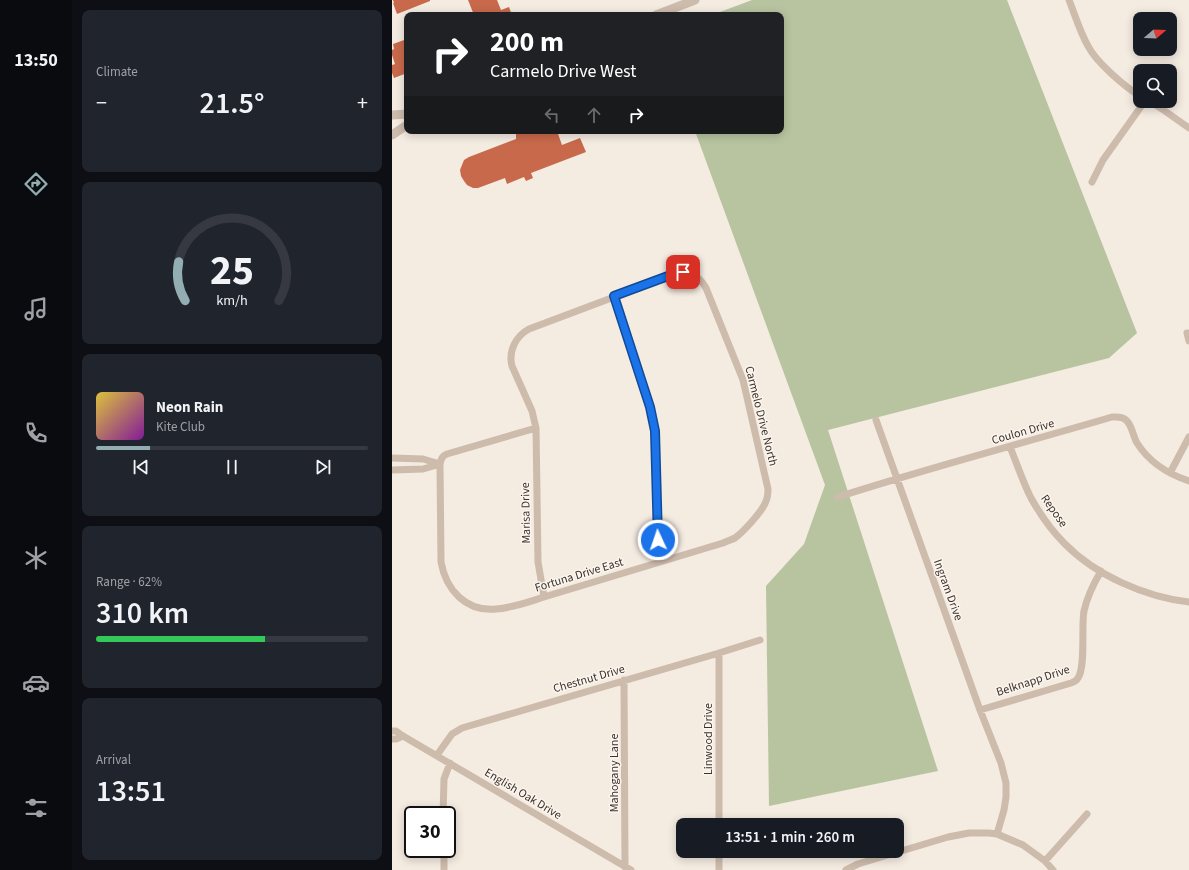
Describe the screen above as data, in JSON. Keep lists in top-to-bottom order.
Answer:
{
  "streets": {
    "street": [
      "Carmelo Drive North",
      "Coulon Drive",
      "Repose",
      "Marisa Drive",
      "Fortuna Drive East",
      "Ingram Drive",
      "Chestnut Drive",
      "Belknapp Drive",
      "Linwood Drive",
      "Mahogany Lane",
      "English Oak Drive"
    ]
  },
  "crossings": [
    ["Carmelo Drive North", "Marisa Drive"],
    ["Carmelo Drive North", "Fortuna Drive East"],
    ["Coulon Drive", "Repose"],
    ["Coulon Drive", "Ingram Drive"],
    ["Repose", "Belknapp Drive"],
    ["Marisa Drive", "Fortuna Drive East"],
    ["Ingram Drive", "Belknapp Drive"],
    ["Chestnut Drive", "Linwood Drive"],
    ["Chestnut Drive", "Mahogany Lane"],
    ["Chestnut Drive", "English Oak Drive"],
    ["Mahogany Lane", "English Oak Drive"]
  ],
  "north": "right",
  "page": {
    "tabs": "13:50",
    "tile": [
      "Climate",
      ["Range · 62%", "310 km"],
      ["Arrival", "13:51"]
    ],
    "turn": ["200 m", "Carmelo Drive West"],
    "heat": ["−", "21.5°", "+"],
    "song": ["Neon Rain", "Kite Club"],
    "limit": "30",
    "trip": "13:51 · 1 min · 260 m",
    "gauge": ["25", "km/h"]
  }
}
